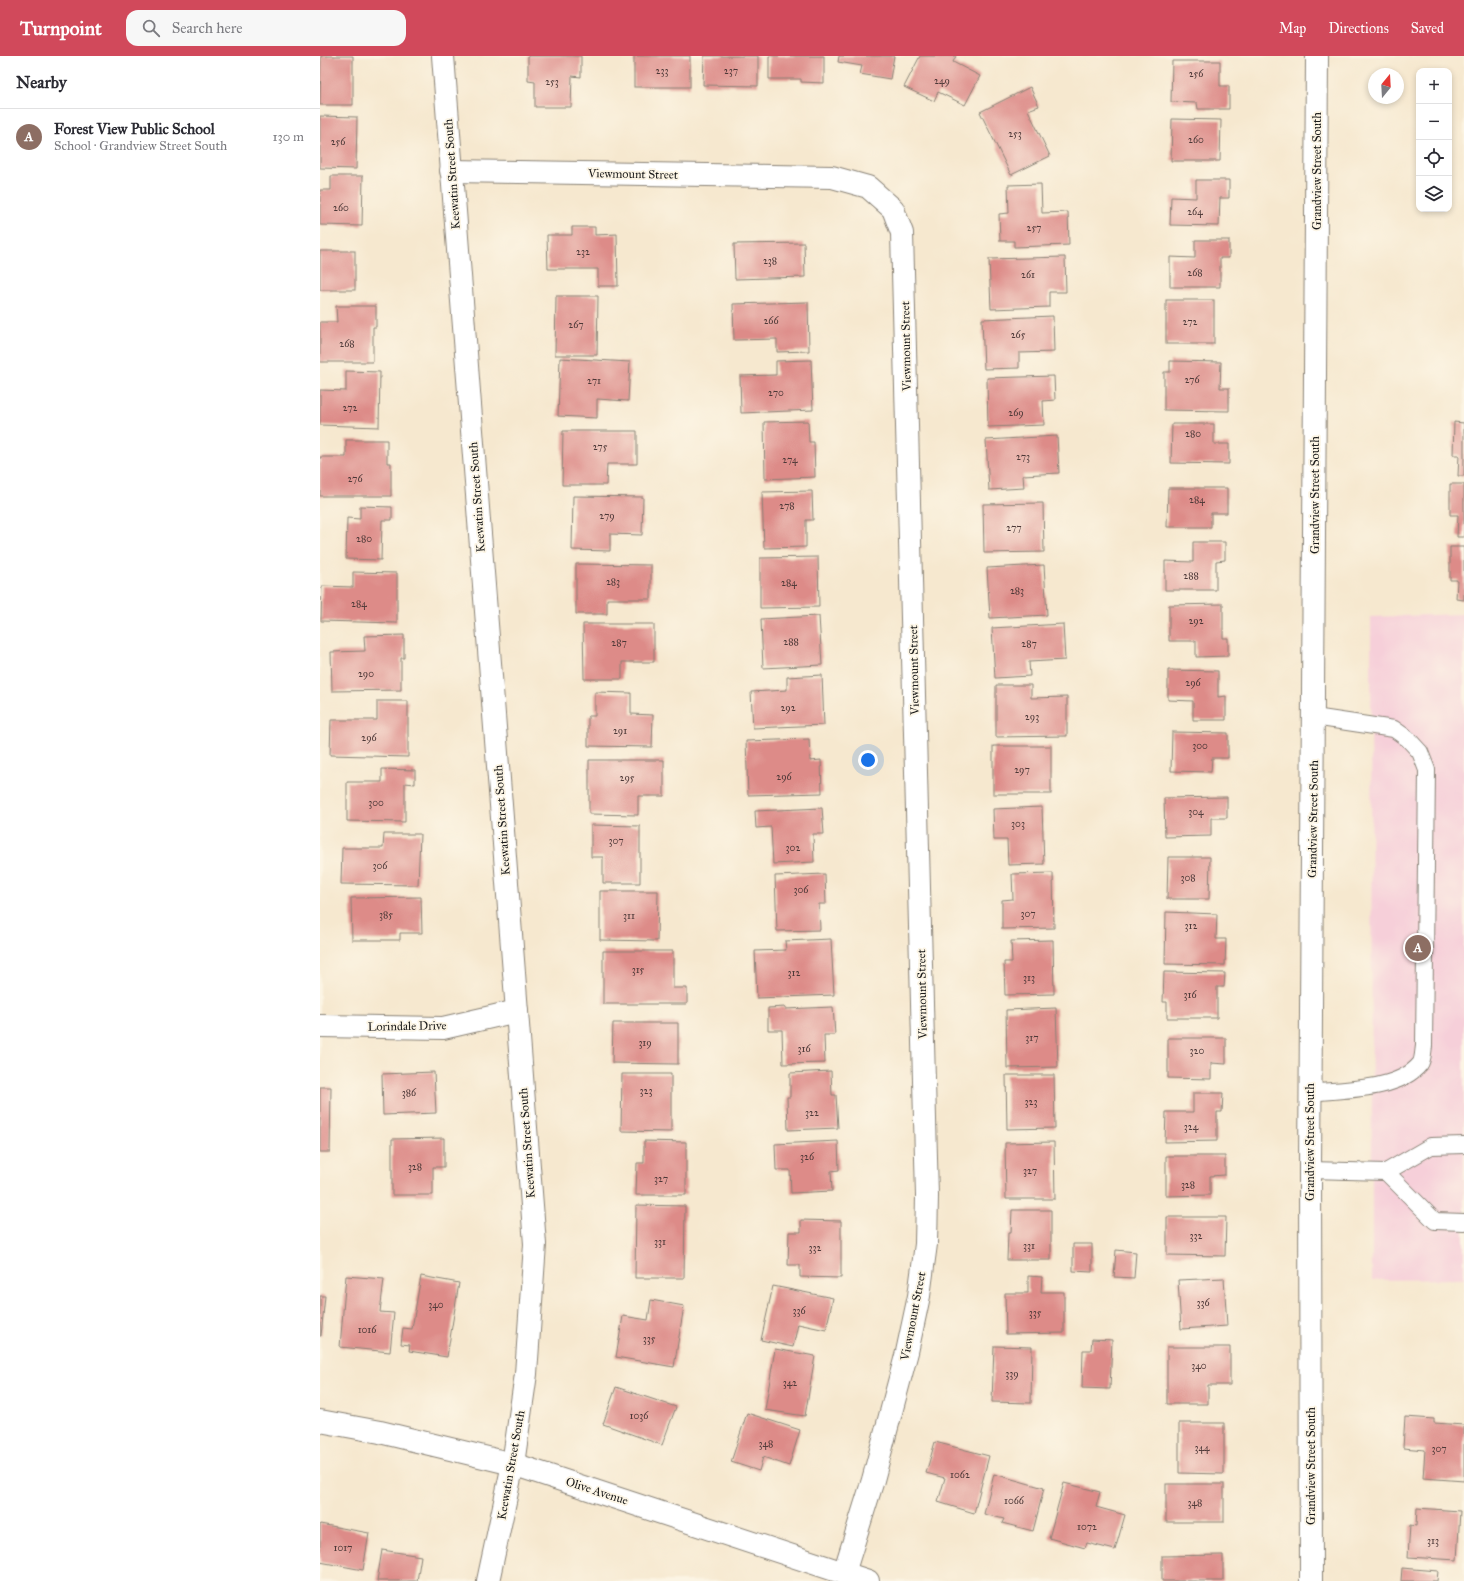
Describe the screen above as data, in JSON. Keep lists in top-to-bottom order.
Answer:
{
  "streets": {
    "street": [
      "Grandview Street South",
      "Keewatin Street South",
      "Viewmount Street",
      "Lorindale Drive",
      "Olive Avenue"
    ]
  },
  "crossings": [
    ["Keewatin Street South", "Viewmount Street"],
    ["Keewatin Street South", "Lorindale Drive"],
    ["Keewatin Street South", "Olive Avenue"],
    ["Viewmount Street", "Olive Avenue"]
  ],
  "house_numbers": [
    "233",
    "237",
    "256",
    "249",
    "253",
    "253",
    "260",
    "256",
    "260",
    "264",
    "257",
    "232",
    "238",
    "268",
    "261",
    "266",
    "272",
    "267",
    "265",
    "268",
    "276",
    "271",
    "270",
    "272",
    "269",
    "280",
    "275",
    "273",
    "274",
    "276",
    "284",
    "278",
    "279",
    "277",
    "280",
    "288",
    "283",
    "284",
    "283",
    "284",
    "292",
    "288",
    "287",
    "287",
    "290",
    "296",
    "292",
    "293",
    "291",
    "296",
    "300",
    "297",
    "296",
    "295",
    "300",
    "304",
    "303",
    "307",
    "302",
    "306",
    "308",
    "306",
    "307",
    "385",
    "311",
    "312",
    "315",
    "312",
    "313",
    "316",
    "317",
    "319",
    "316",
    "320",
    "323",
    "386",
    "323",
    "322",
    "324",
    "326",
    "328",
    "327",
    "327",
    "328",
    "332",
    "331",
    "331",
    "332",
    "336",
    "340",
    "336",
    "335",
    "1016",
    "335",
    "340",
    "339",
    "342",
    "1036",
    "348",
    "344",
    "307",
    "1062",
    "1066",
    "348",
    "1072",
    "313",
    "1017"
  ],
  "north": "top",
  "page": {
    "header": "Turnpoint",
    "search": "Search here",
    "nav": ["Map", "Directions", "Saved"],
    "heading": "Nearby",
    "map_buttons": ["+", "−"],
    "list": [
      {
        "mark": "A",
        "name": "Forest View Public School",
        "note": "School · Grandview Street South",
        "value": "130 m"
      }
    ],
    "pins": "A"
  }
}
